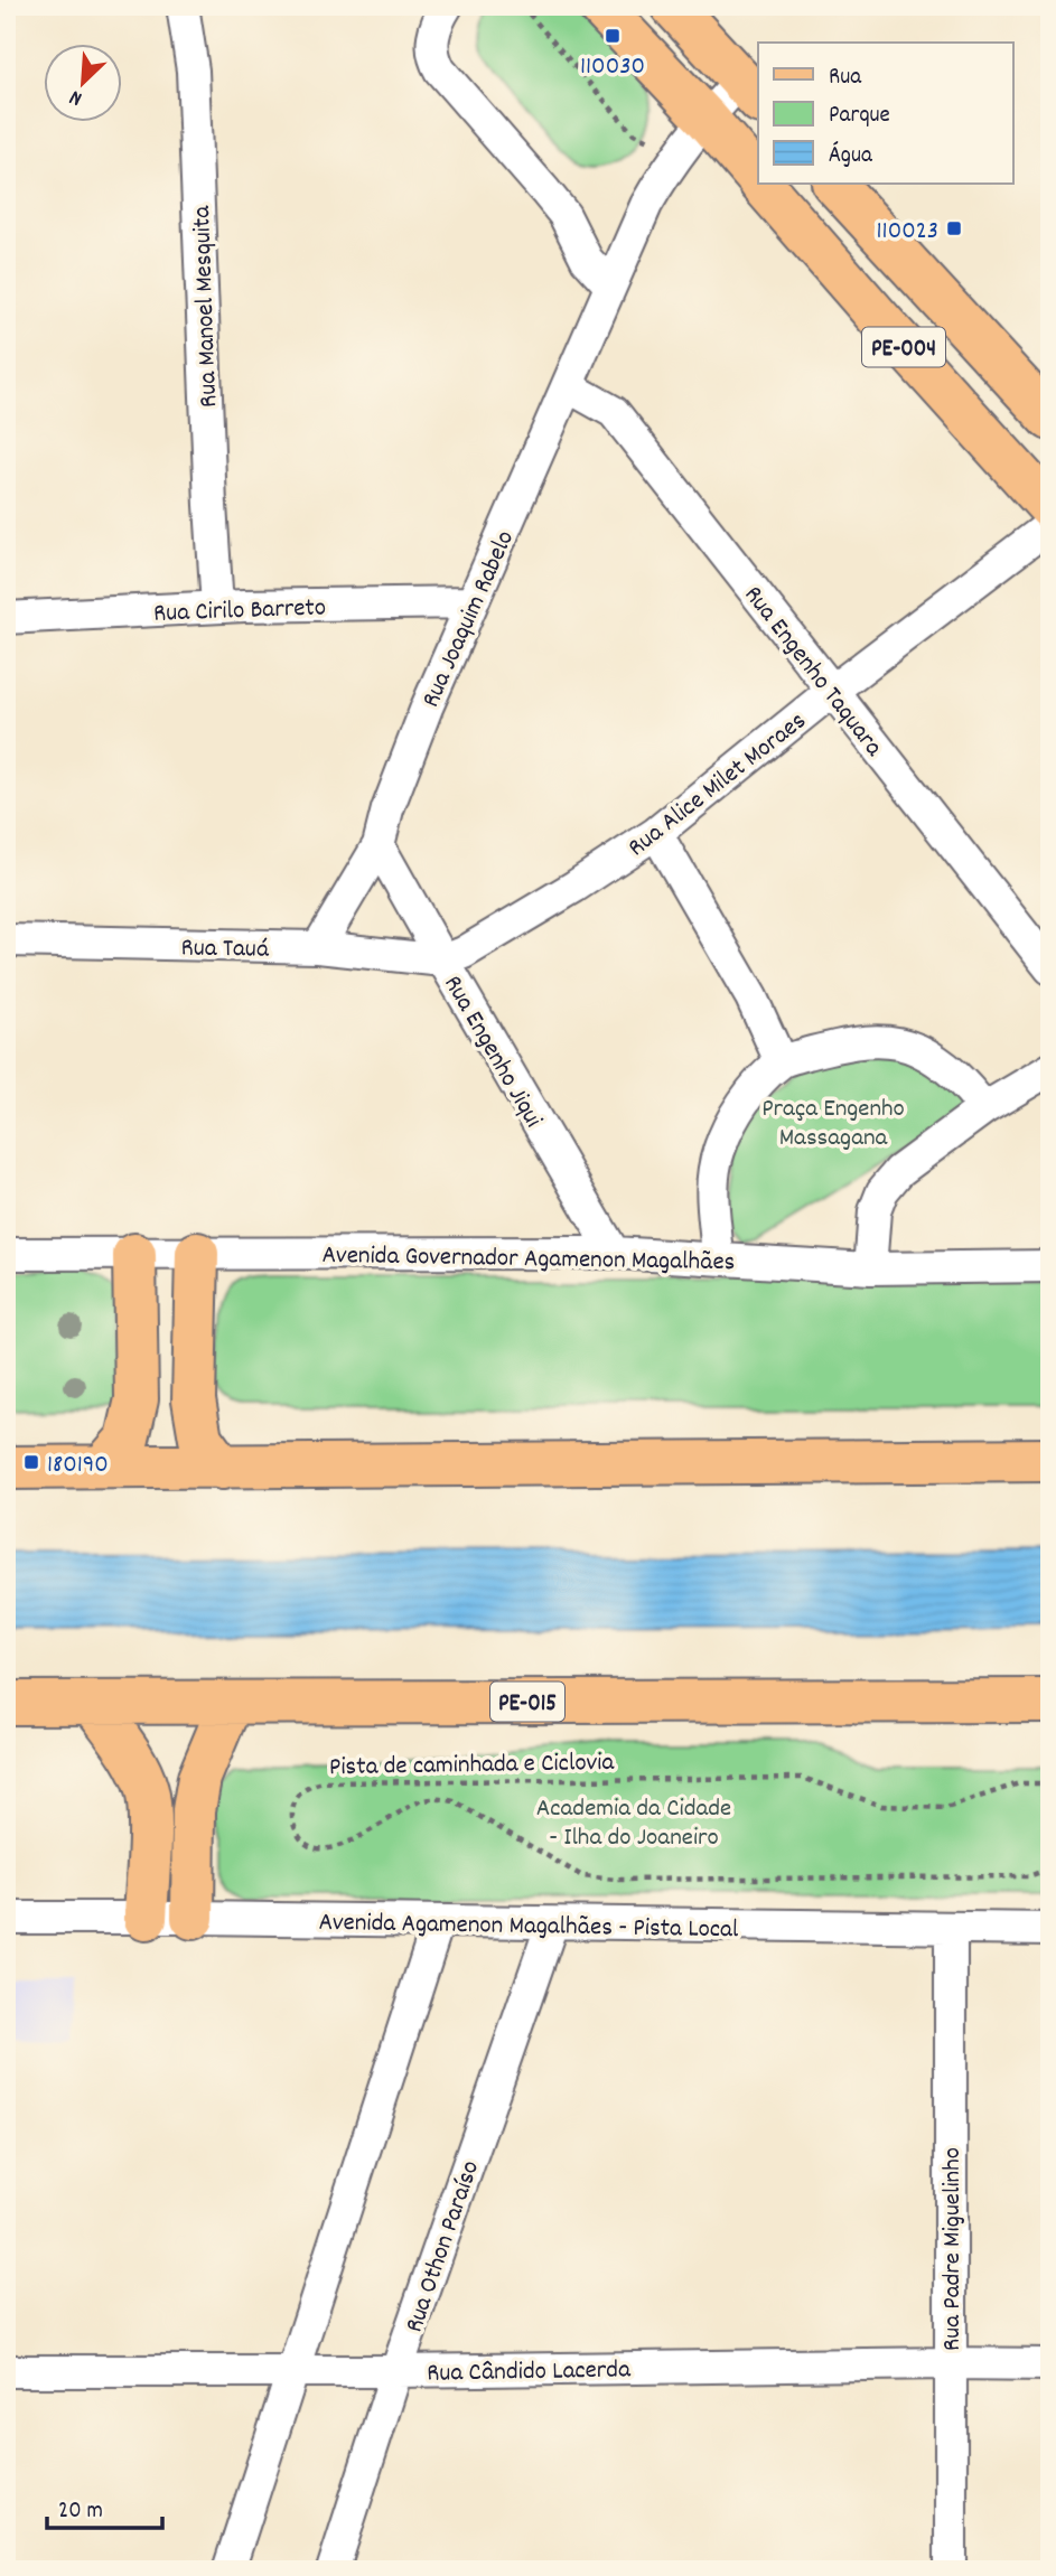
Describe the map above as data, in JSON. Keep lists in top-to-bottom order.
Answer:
{
  "streets": {
    "main road": ["PE-004", "PE-015"],
    "street": [
      "Rua Manoel Mesquita",
      "Rua Cirilo Barreto",
      "Rua Joaquim Rabelo",
      "Rua Engenho Taquara",
      "Rua Alice Milet Moraes",
      "Rua Tauá",
      "Rua Engenho Jiqui",
      "Avenida Governador Agamenon Magalhães",
      "Avenida Agamenon Magalhães - Pista Local",
      "Rua Othon Paraíso",
      "Rua Padre Miguelinho",
      "Rua Cândido Lacerda"
    ],
    "path": ["Pista de caminhada e Ciclovia"]
  },
  "crossings": [
    ["Rua Manoel Mesquita", "Rua Cirilo Barreto"],
    ["PE-004", "Rua Joaquim Rabelo"],
    ["Rua Cirilo Barreto", "Rua Joaquim Rabelo"],
    ["Rua Joaquim Rabelo", "Rua Engenho Taquara"],
    ["Rua Joaquim Rabelo", "Rua Tauá"],
    ["Rua Joaquim Rabelo", "Rua Engenho Jiqui"],
    ["Rua Engenho Taquara", "Rua Alice Milet Moraes"],
    ["Rua Alice Milet Moraes", "Rua Tauá"],
    ["Rua Alice Milet Moraes", "Rua Engenho Jiqui"],
    ["Rua Tauá", "Rua Engenho Jiqui"],
    ["Rua Engenho Jiqui", "Avenida Governador Agamenon Magalhães"],
    ["Avenida Agamenon Magalhães - Pista Local", "Rua Othon Paraíso"],
    ["Avenida Agamenon Magalhães - Pista Local", "Rua Padre Miguelinho"],
    ["Rua Othon Paraíso", "Rua Cândido Lacerda"],
    ["Rua Padre Miguelinho", "Rua Cândido Lacerda"]
  ],
  "parks": ["Praça Engenho Massagana", "Academia da Cidade - Ilha do Joaneiro"],
  "places": {
    "transit": ["110030", "110023", "180190"]
  },
  "legend": ["Rua", "Parque", "Água"],
  "scale_bar": "20 m",
  "north": "bottom left"
}
